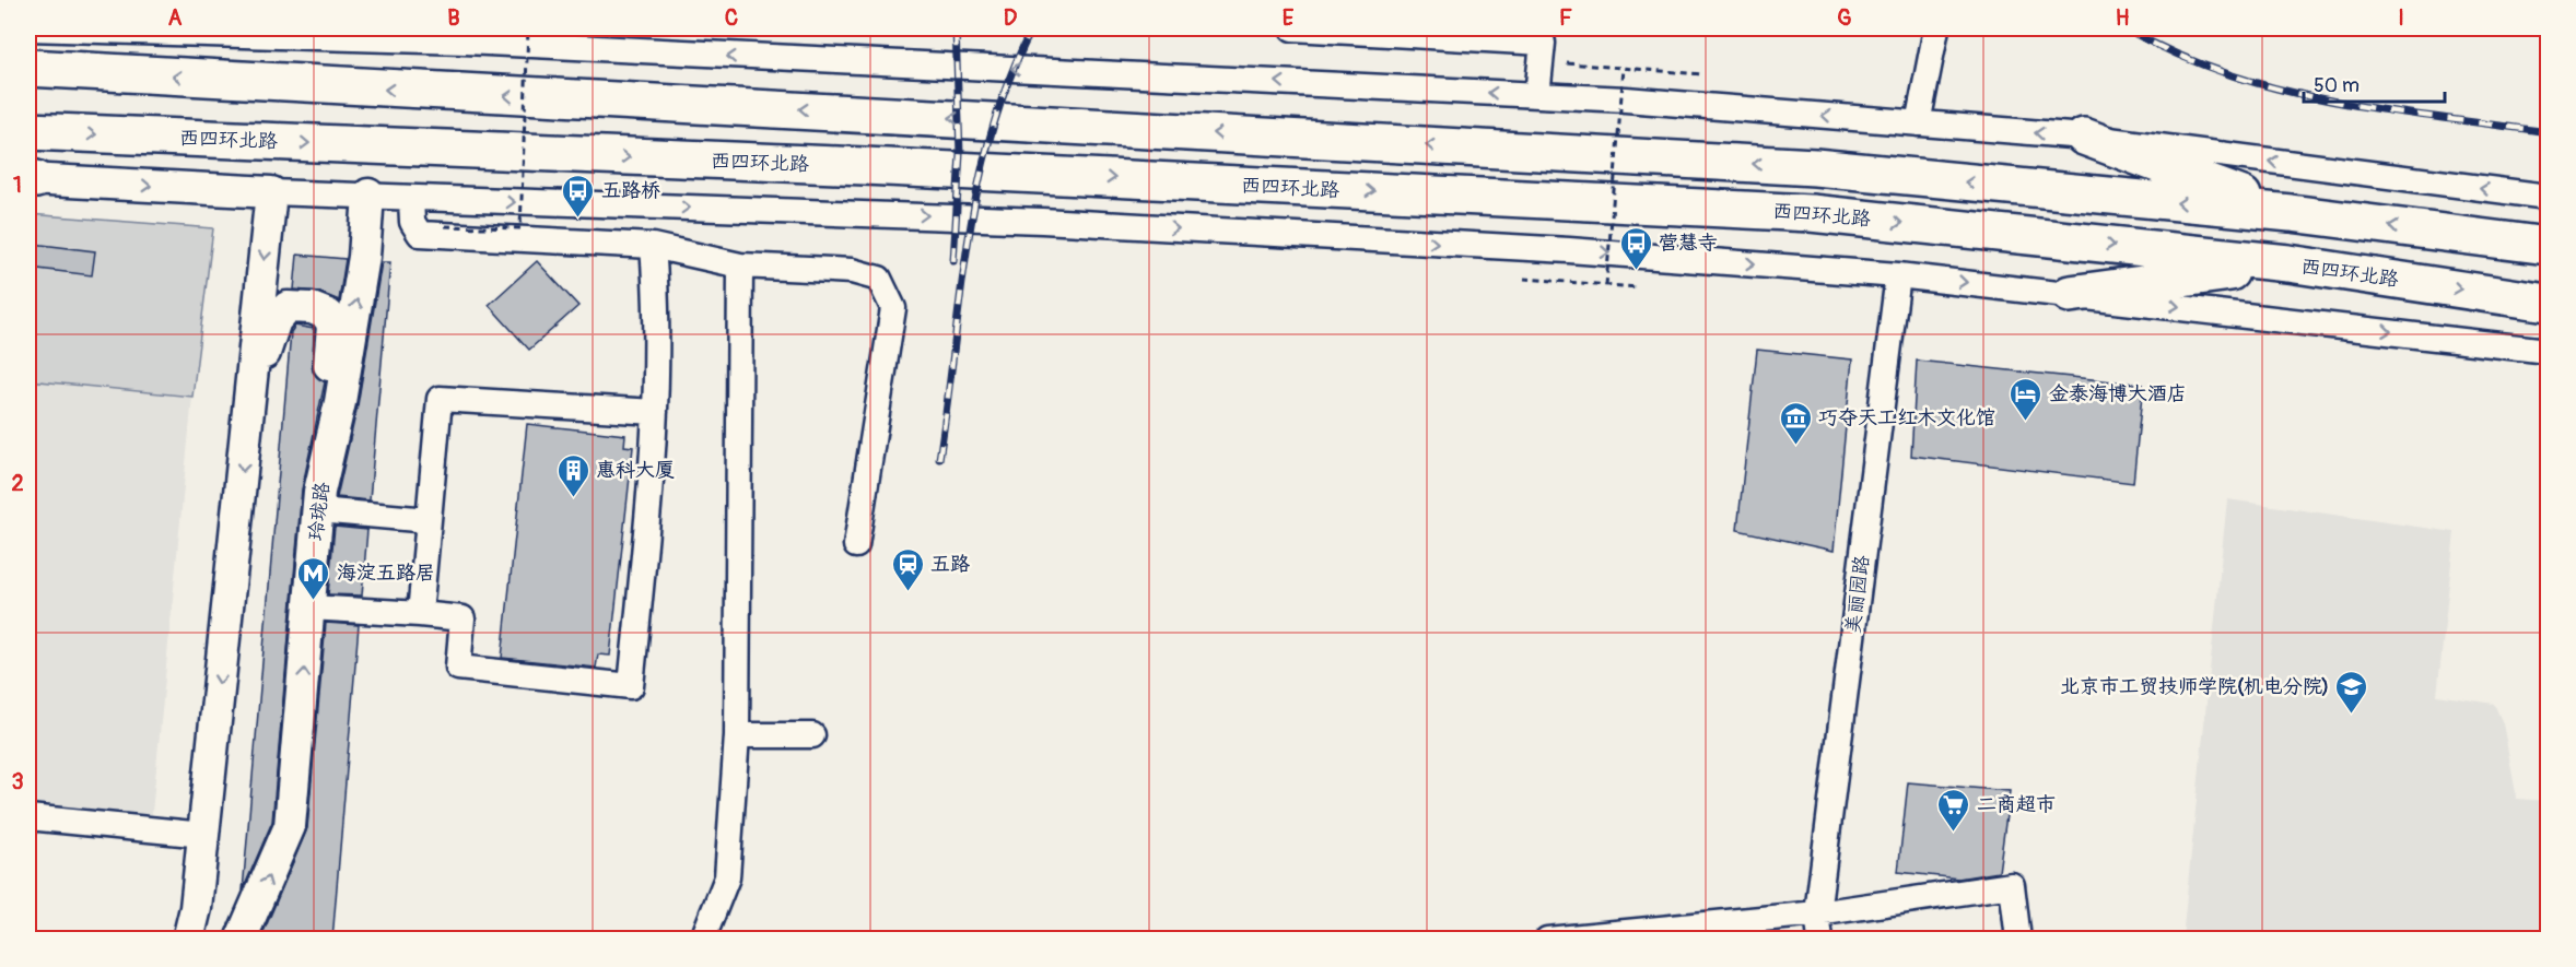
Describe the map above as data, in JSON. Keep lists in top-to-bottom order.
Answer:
{
  "streets": {
    "highway": ["西四环北路"],
    "main road": ["玲珑路"],
    "street": ["美丽园路"]
  },
  "places": {
    "bus stop": ["五路桥", "营慧寺"],
    "hotel": ["金泰海博大酒店"],
    "museum": ["巧夺天工红木文化馆"],
    "building": ["惠科大厦"],
    "station": ["五路"],
    "metro station": ["海淀五路居"],
    "school or university": ["北京市工贸技师学院(机电分院)"],
    "supermarket": ["二商超市"]
  },
  "scale_bar": "50 m",
  "grid": {
    "columns": [
      "A",
      "B",
      "C",
      "D",
      "E",
      "F",
      "G",
      "H",
      "I"
    ],
    "rows": ["1", "2", "3"]
  }
}
